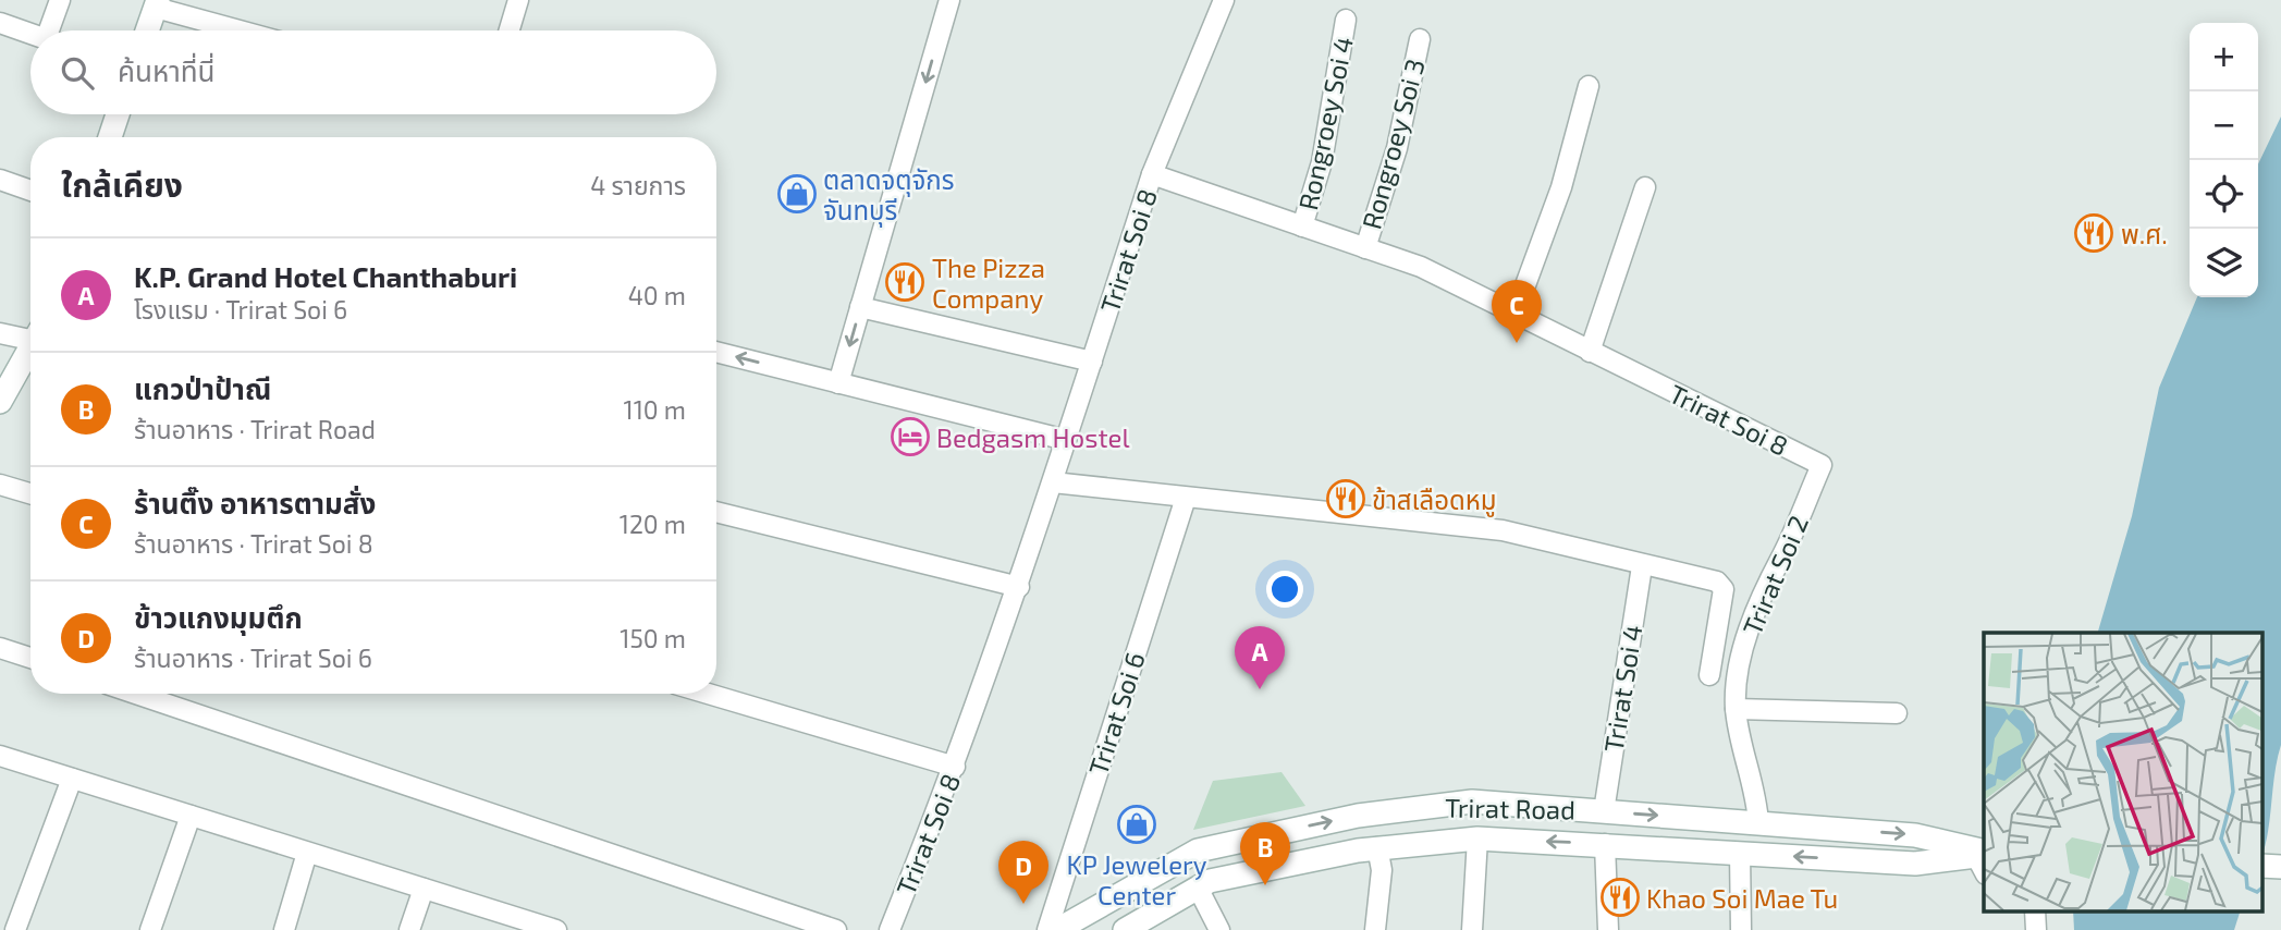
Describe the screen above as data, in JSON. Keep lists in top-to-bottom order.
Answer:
{
  "streets": {
    "main road": ["Trirat Road"],
    "street": [
      "Rongroey Soi 4",
      "Rongroey Soi 3",
      "Trirat Soi 8",
      "Trirat Soi 2",
      "Trirat Soi 4",
      "Trirat Soi 6"
    ]
  },
  "crossings": [
    ["Rongroey Soi 4", "Trirat Soi 8"],
    ["Rongroey Soi 3", "Trirat Soi 8"],
    ["Trirat Soi 8", "Trirat Soi 2"],
    ["Trirat Soi 2", "Trirat Road"],
    ["Trirat Soi 4", "Trirat Road"]
  ],
  "places": {
    "shop": ["ตลาดจตุจักร จันทบุรี", "KP Jewelery Center"],
    "restaurant": [
      "พ.ศ.",
      "The Pizza Company",
      "ข้าสเลือดหมู",
      "Khao Soi Mae Tu"
    ],
    "hotel": ["Bedgasm Hostel"]
  },
  "page": {
    "map_buttons": ["+", "−"],
    "search": "ค้นหาที่นี่",
    "heading": ["ใกล้เคียง", "4 รายการ"],
    "list": [
      {
        "mark": "A",
        "name": "K.P. Grand Hotel Chanthaburi",
        "note": "โรงแรม · Trirat Soi 6",
        "value": "40 m"
      },
      {
        "mark": "B",
        "name": "แกวป่าป้าณี",
        "note": "ร้านอาหาร · Trirat Road",
        "value": "110 m"
      },
      {
        "mark": "C",
        "name": "ร้านติ๊ง อาหารตามสั่ง",
        "note": "ร้านอาหาร · Trirat Soi 8",
        "value": "120 m"
      },
      {
        "mark": "D",
        "name": "ข้าวแกงมุมตึก",
        "note": "ร้านอาหาร · Trirat Soi 6",
        "value": "150 m"
      }
    ],
    "pins": [
      "C",
      "A",
      "B",
      "D"
    ]
  }
}
